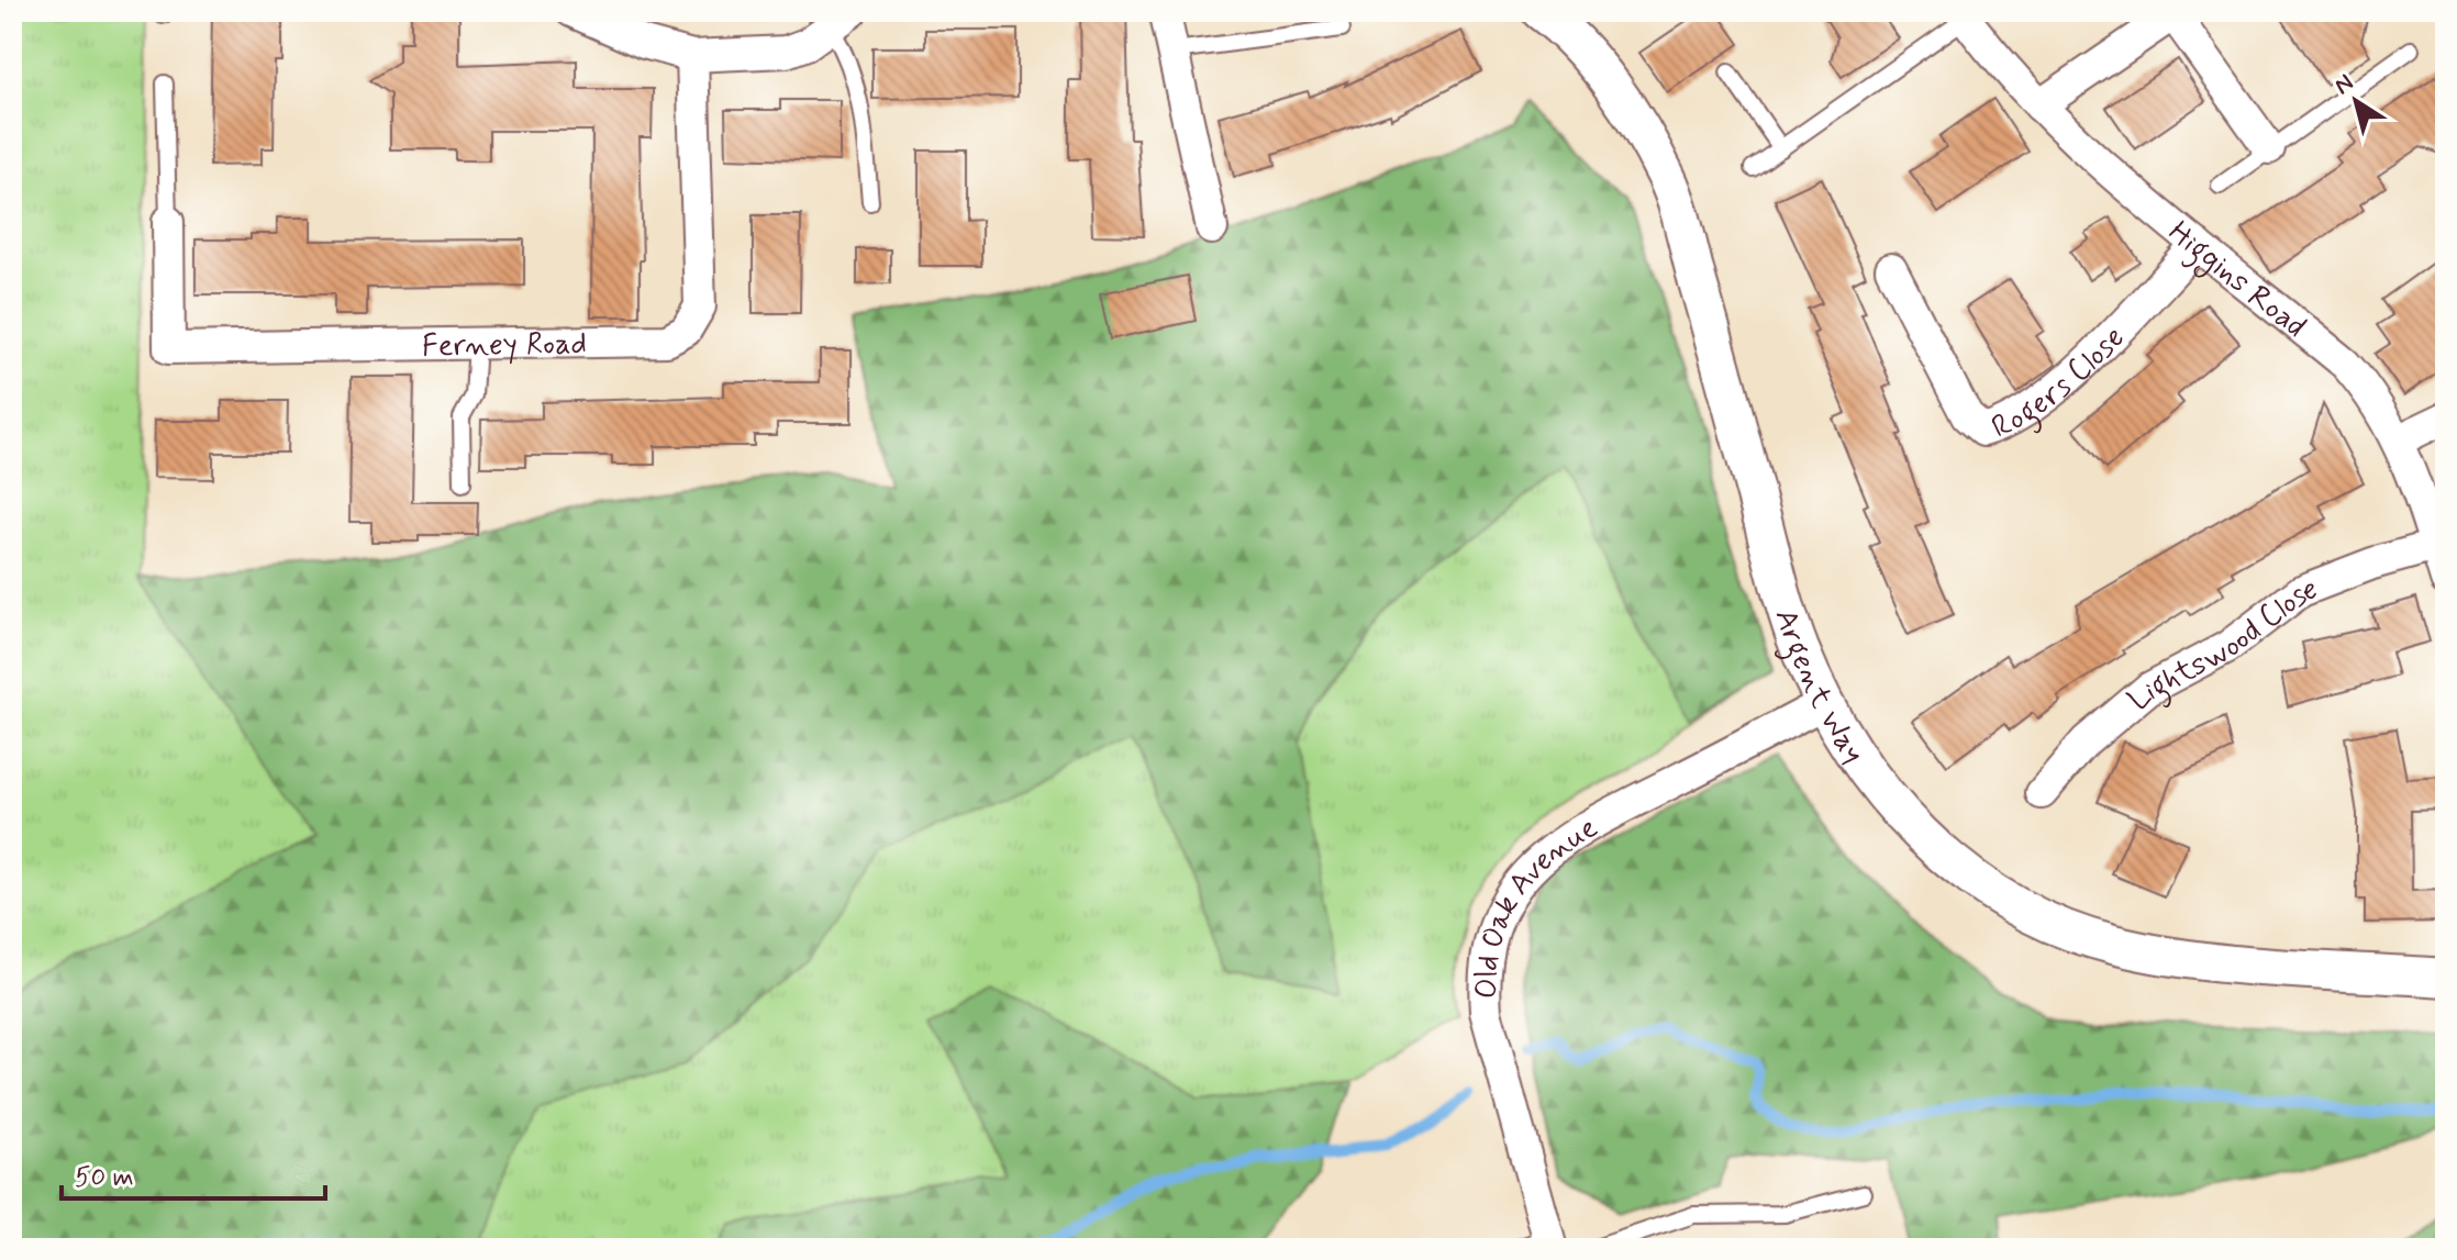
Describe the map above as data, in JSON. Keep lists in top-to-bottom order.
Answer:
{
  "streets": {
    "street": [
      "Higgins Road",
      "Ferney Road",
      "Rogers Close",
      "Lightswood Close",
      "Argent Way",
      "Old Oak Avenue"
    ]
  },
  "crossings": [
    ["Higgins Road", "Rogers Close"],
    ["Higgins Road", "Lightswood Close"],
    ["Argent Way", "Old Oak Avenue"]
  ],
  "scale_bar": "50 m",
  "north": "top left"
}
